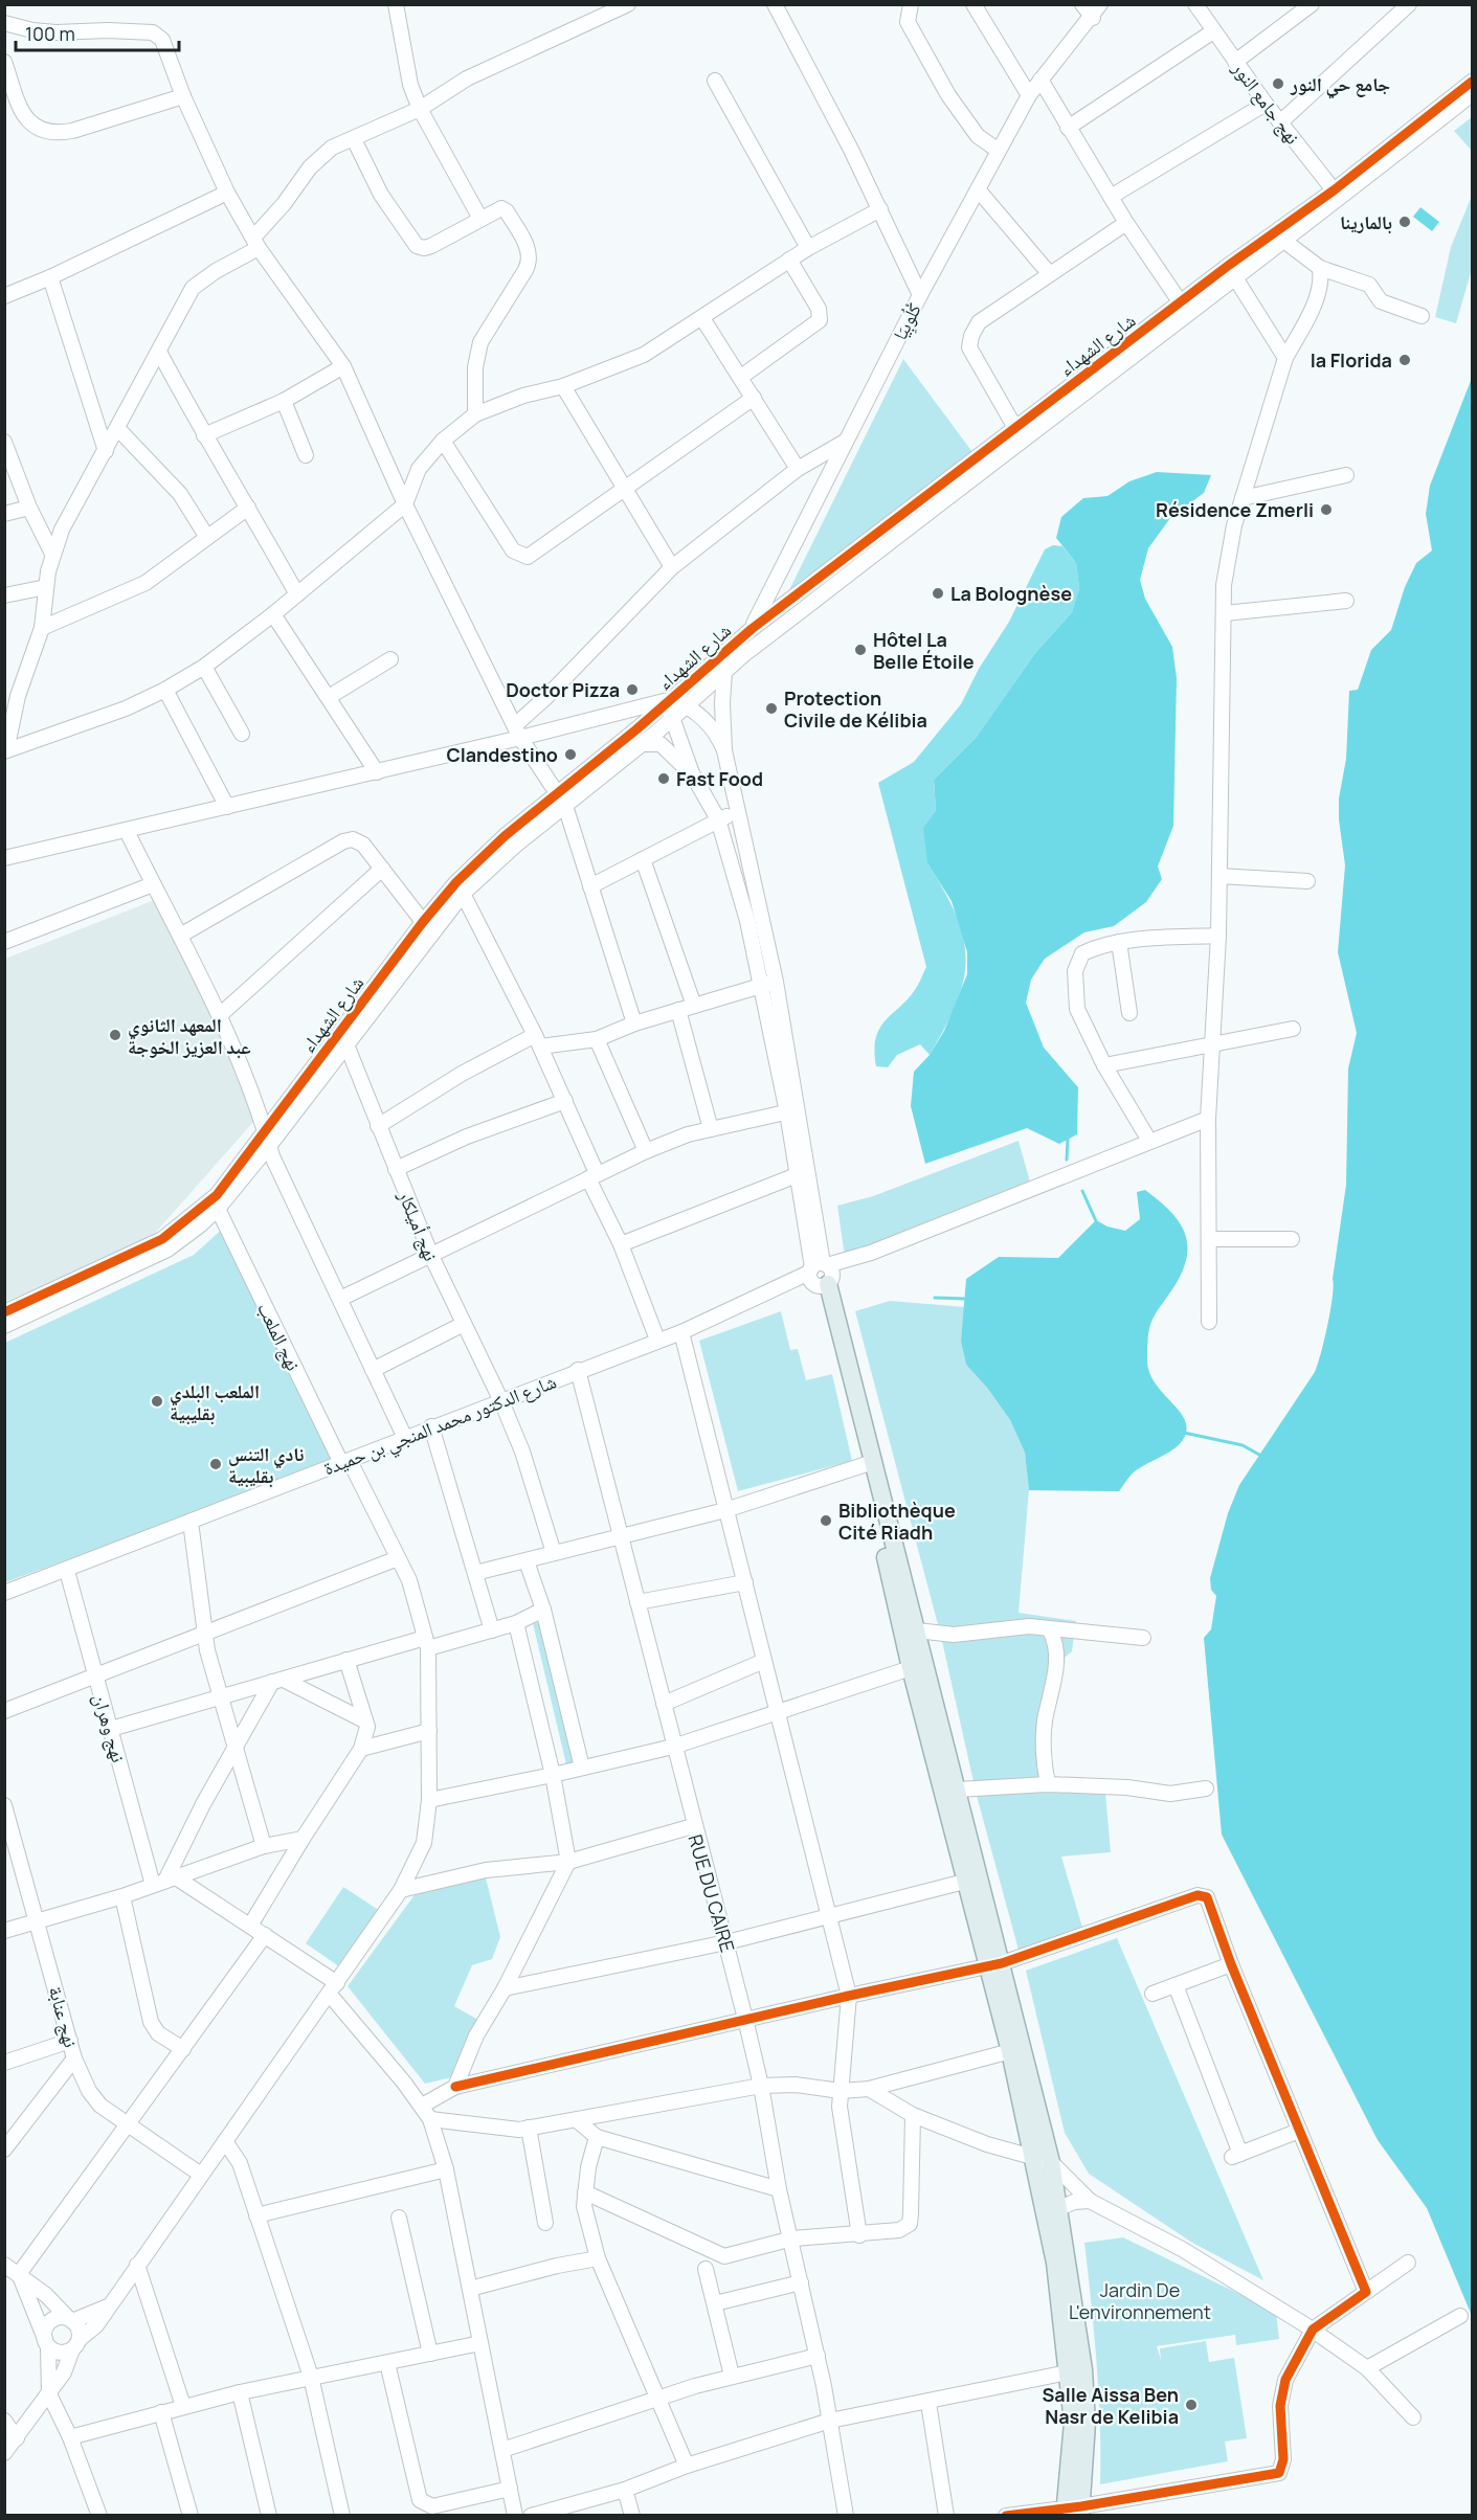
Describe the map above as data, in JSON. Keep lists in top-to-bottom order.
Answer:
{
  "streets": {
    "street": [
      "نهج جامع النور",
      "كْلُوبِيَا",
      "شارع الشهداء",
      "نهج أميلكار",
      "نهج الملعب",
      "شارع الدكتور محمد المنجي بن حميدة",
      "نهج وهران",
      "RUE DU CAIRE",
      "نهج عنابة"
    ]
  },
  "crossings": [
    ["نهج جامع النور", "شارع الشهداء"],
    ["كْلُوبِيَا", "شارع الشهداء"],
    ["شارع الشهداء", "نهج أميلكار"],
    ["شارع الشهداء", "نهج الملعب"],
    ["نهج أميلكار", "شارع الدكتور محمد المنجي بن حميدة"],
    ["نهج الملعب", "شارع الدكتور محمد المنجي بن حميدة"],
    ["نهج الملعب", "نهج عنابة"],
    ["شارع الدكتور محمد المنجي بن حميدة", "نهج وهران"],
    ["شارع الدكتور محمد المنجي بن حميدة", "RUE DU CAIRE"]
  ],
  "parks": ["Jardin De L'environnement"],
  "places": [
    "جامع حي النور",
    "بالمارينا",
    "la Florida",
    "Résidence Zmerli",
    "La Bolognèse",
    "Hôtel La Belle Étoile",
    "Doctor Pizza",
    "Protection Civile de Kélibia",
    "Clandestino",
    "Fast Food",
    "المعهد الثانوي عبد العزيز الخوجة",
    "الملعب البلدي بقليبية",
    "نادي التنس بقليبية",
    "Bibliothèque Cité Riadh",
    "Salle Aissa Ben Nasr de Kelibia"
  ],
  "scale_bar": "100 m"
}
